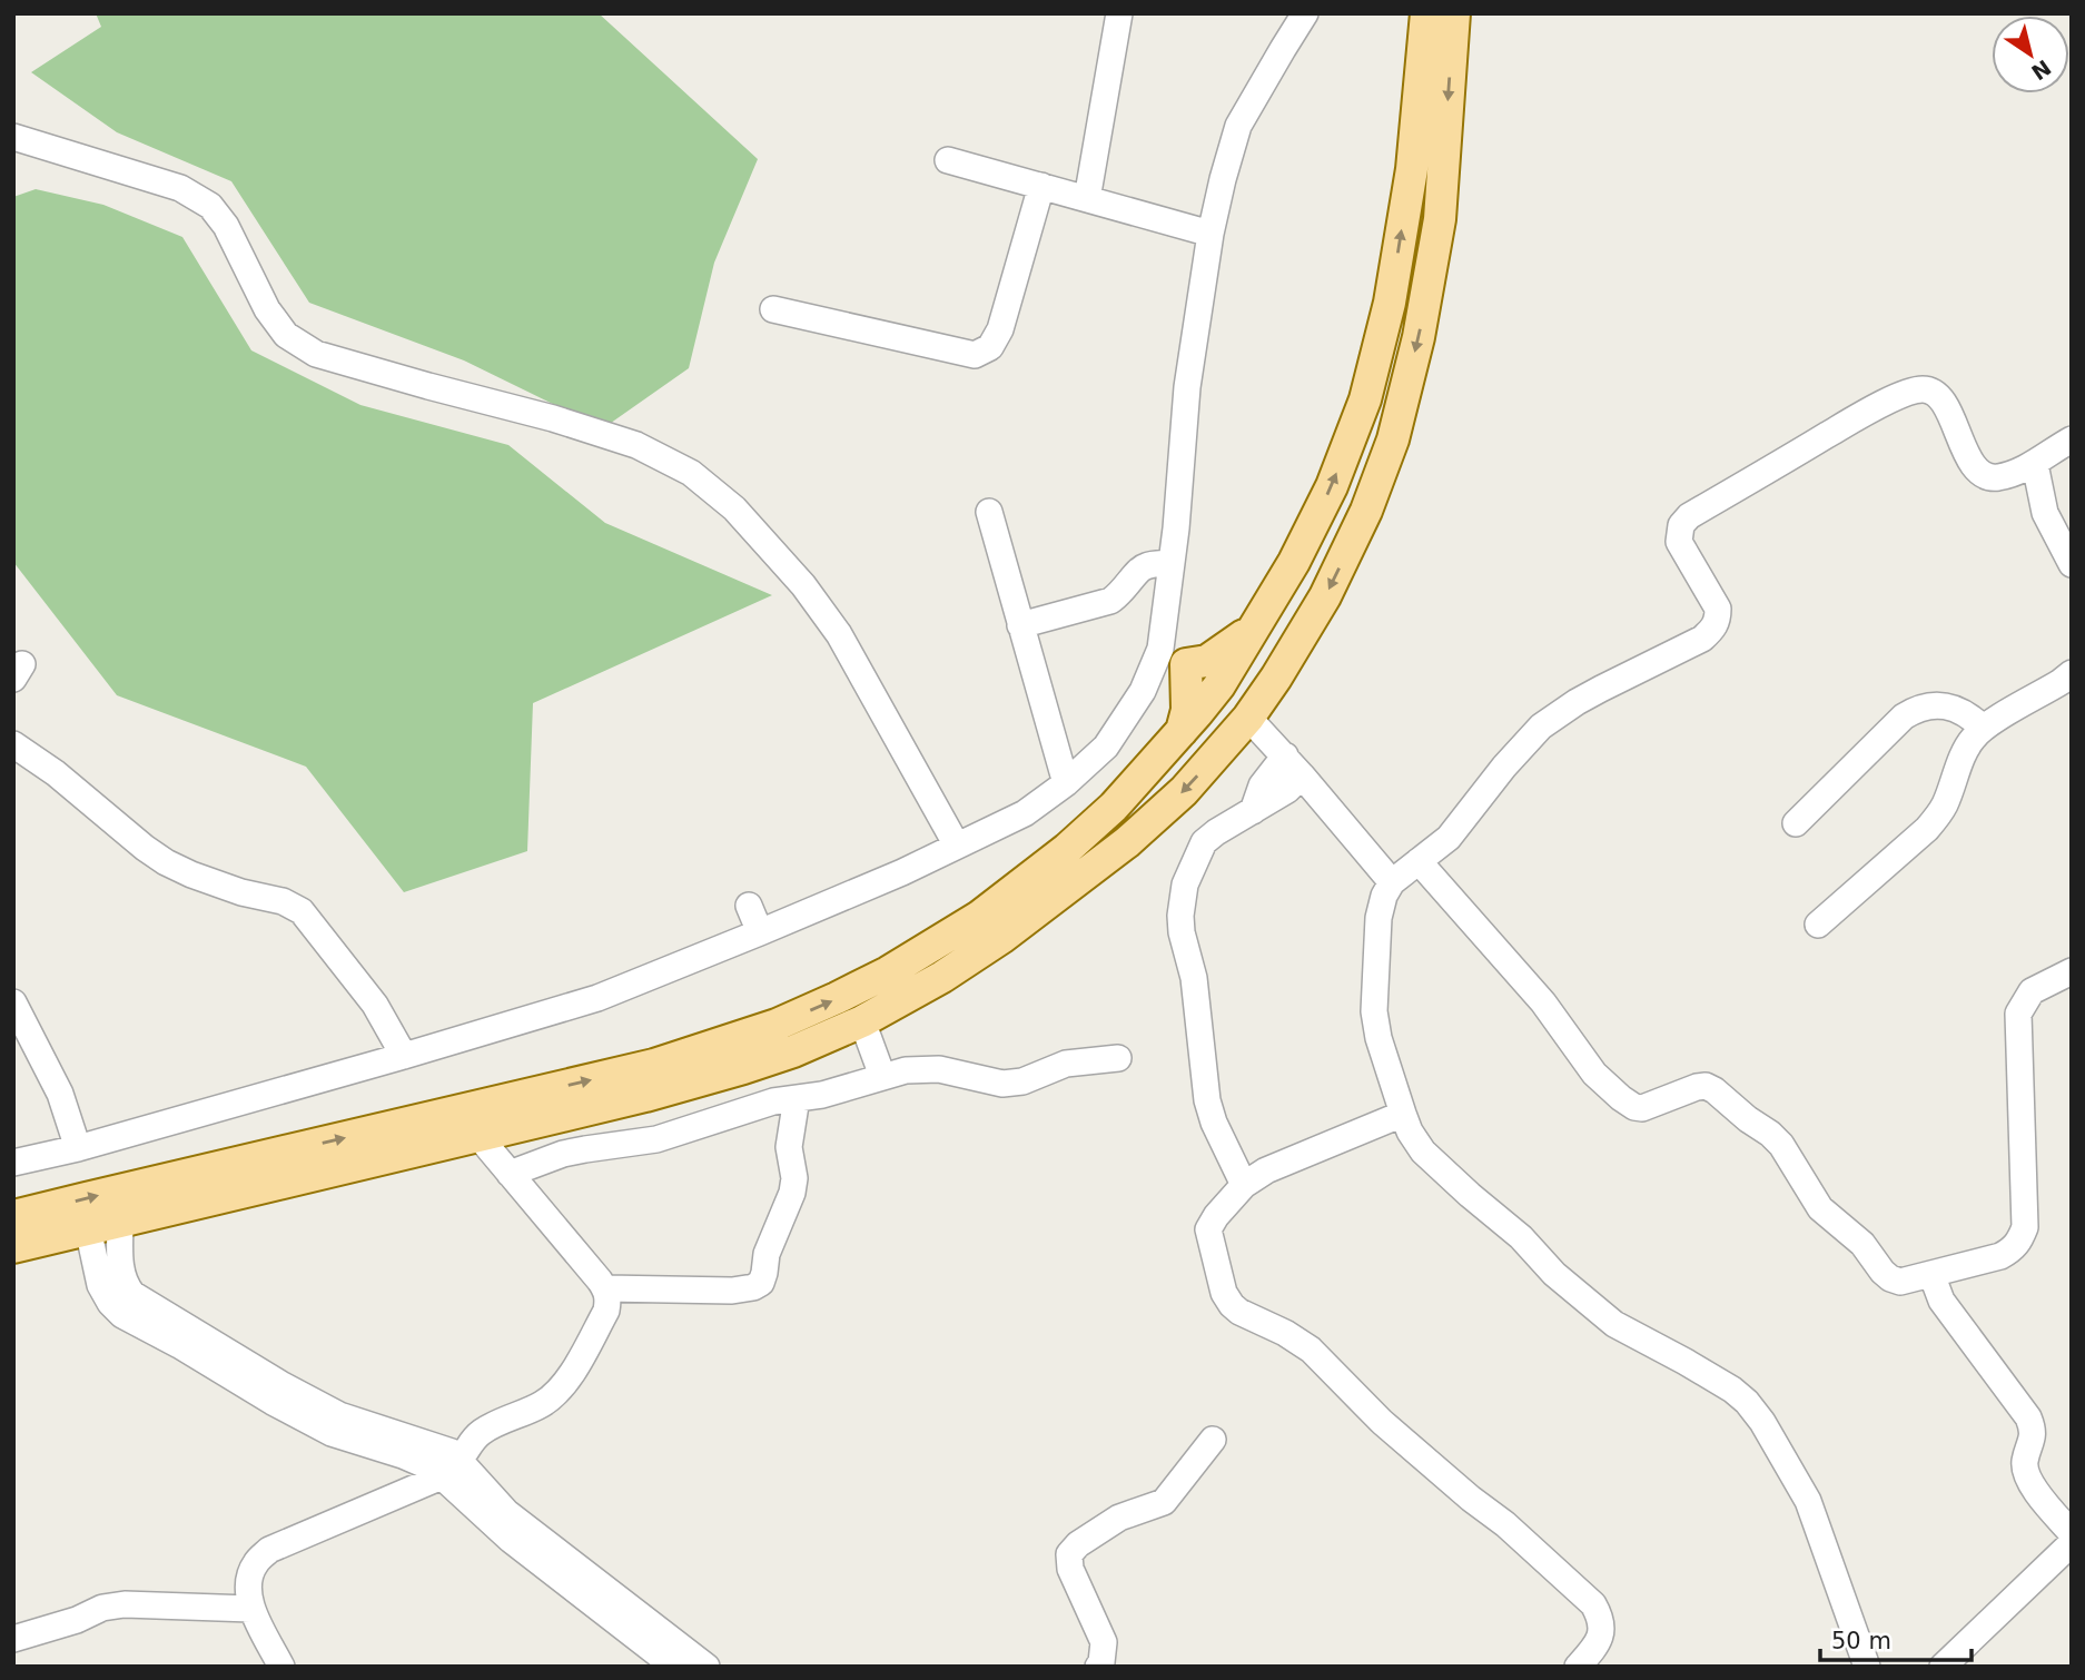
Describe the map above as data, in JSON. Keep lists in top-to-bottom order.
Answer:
{
  "scale_bar": "50 m",
  "north": "bottom right"
}
